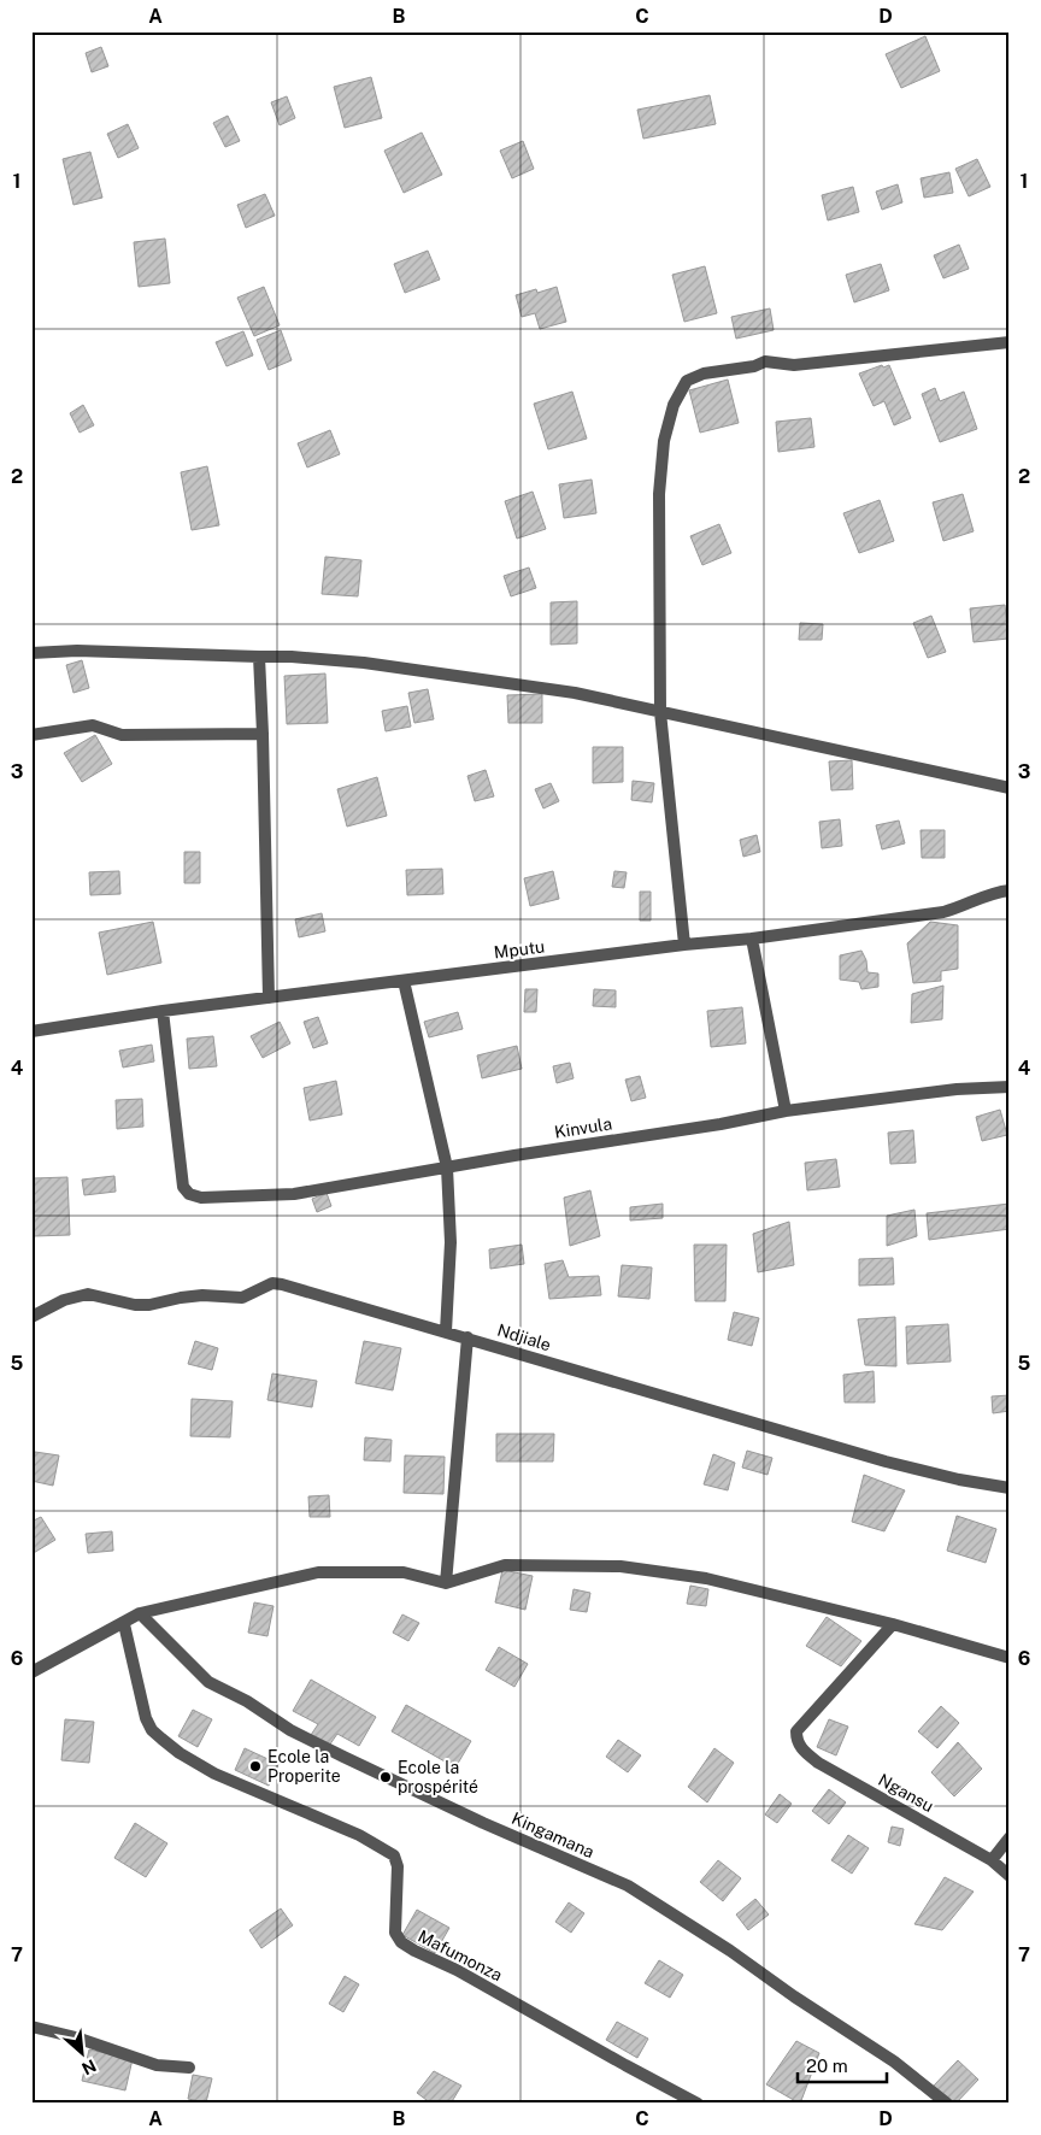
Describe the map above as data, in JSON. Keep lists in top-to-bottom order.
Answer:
{
  "streets": {
    "street": [
      "Mputu",
      "Kinvula",
      "Ndjiale",
      "Ngansu",
      "Kingamana",
      "Mafumonza"
    ]
  },
  "crossings": [
    ["Mputu", "Kinvula"]
  ],
  "places": ["Ecole la Properite", "Ecole la prospérité"],
  "scale_bar": "20 m",
  "north": "bottom right",
  "grid": {
    "columns": [
      "A",
      "B",
      "C",
      "D"
    ],
    "rows": [
      "1",
      "2",
      "3",
      "4",
      "5",
      "6",
      "7"
    ]
  }
}
